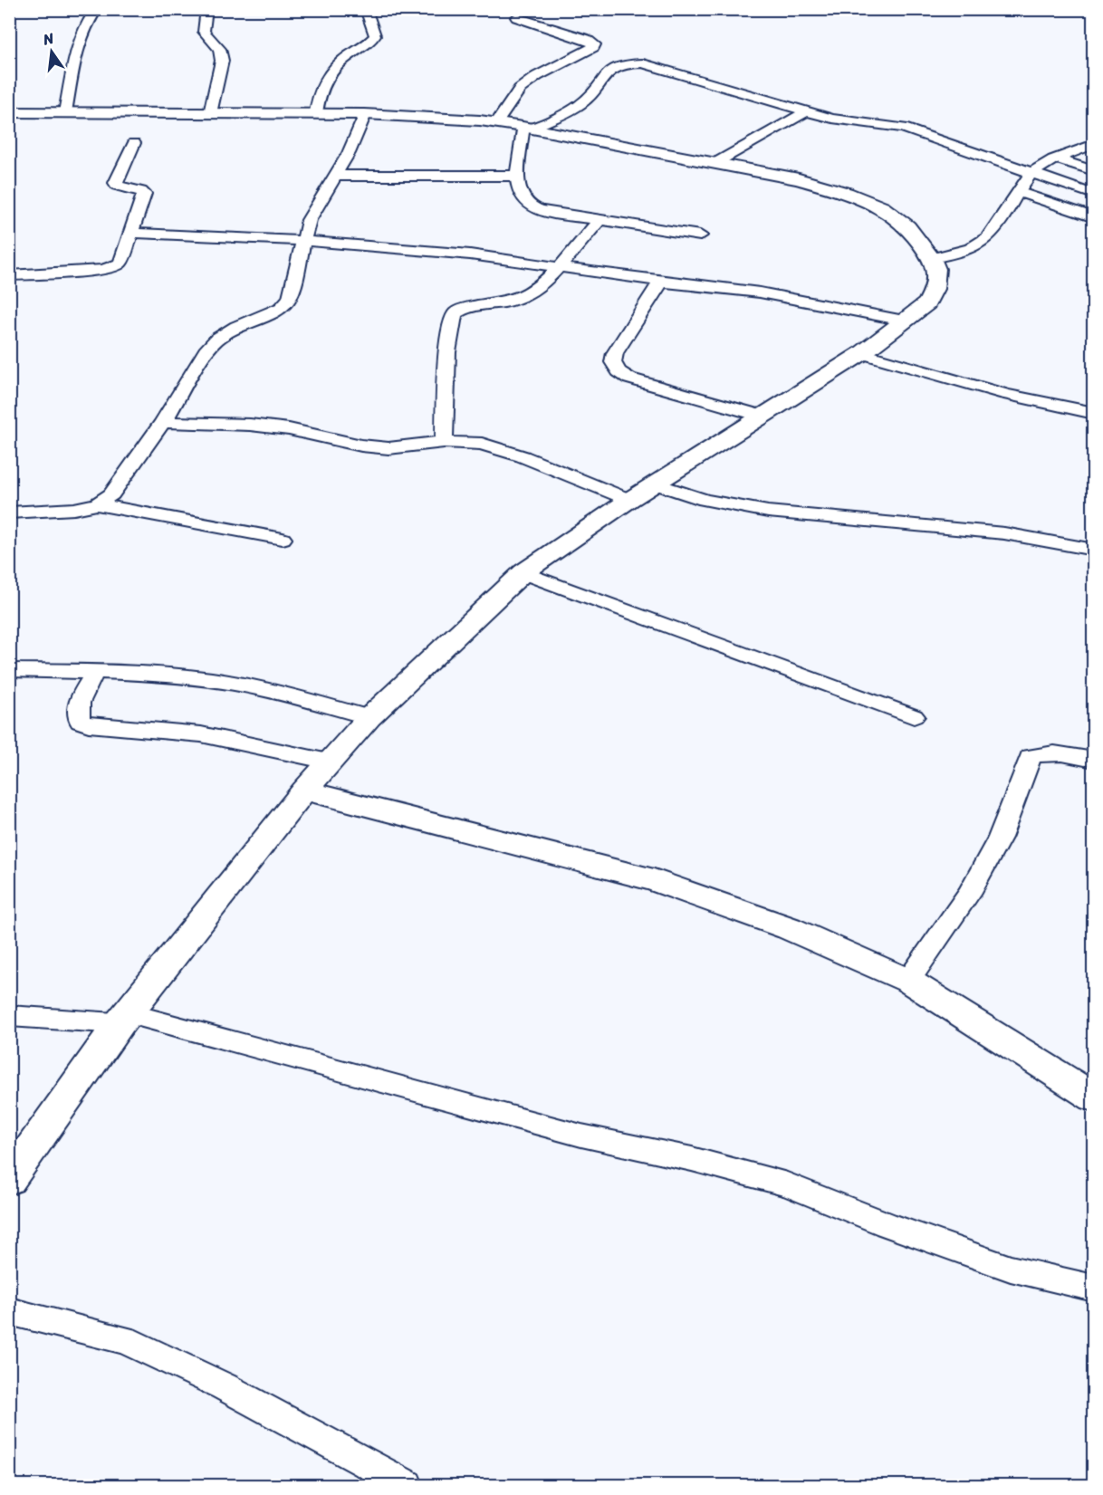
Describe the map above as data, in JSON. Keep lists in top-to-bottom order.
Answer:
{
  "north": "top"
}
